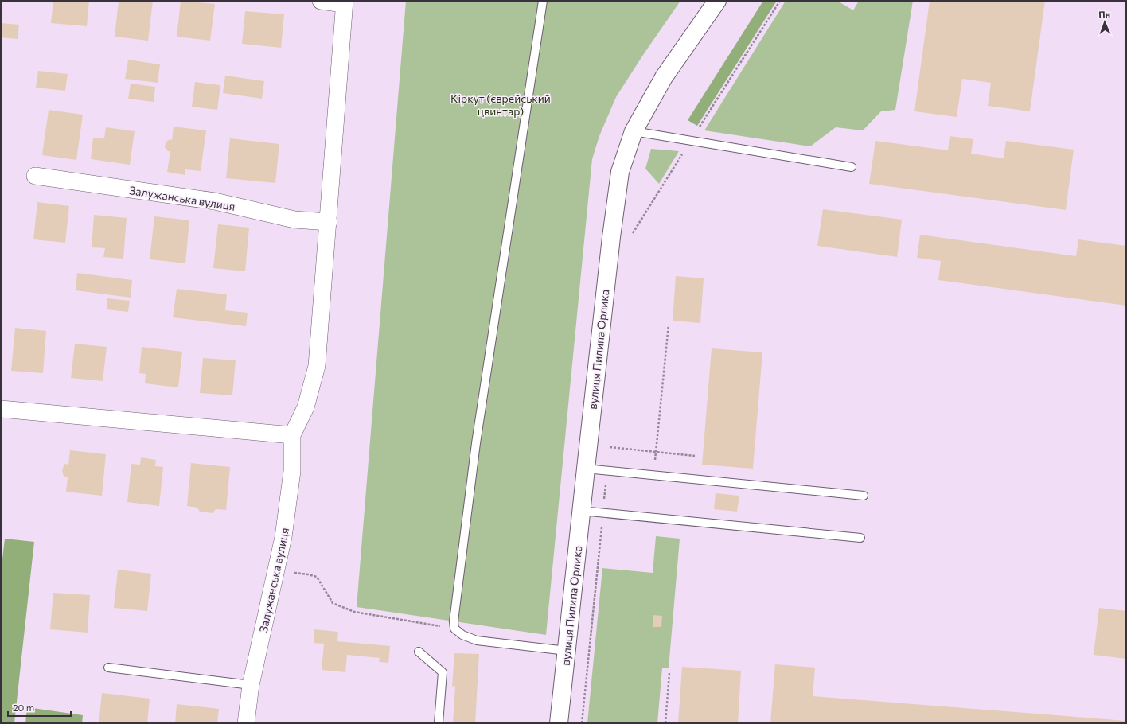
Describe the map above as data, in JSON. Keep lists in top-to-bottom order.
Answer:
{
  "streets": {
    "main road": ["вулиця Пилипа Орлика"],
    "street": ["Залужанська вулиця"]
  },
  "parks": ["Кіркут (єврейський цвинтар)"],
  "scale_bar": "20 m",
  "north": "top"
}
